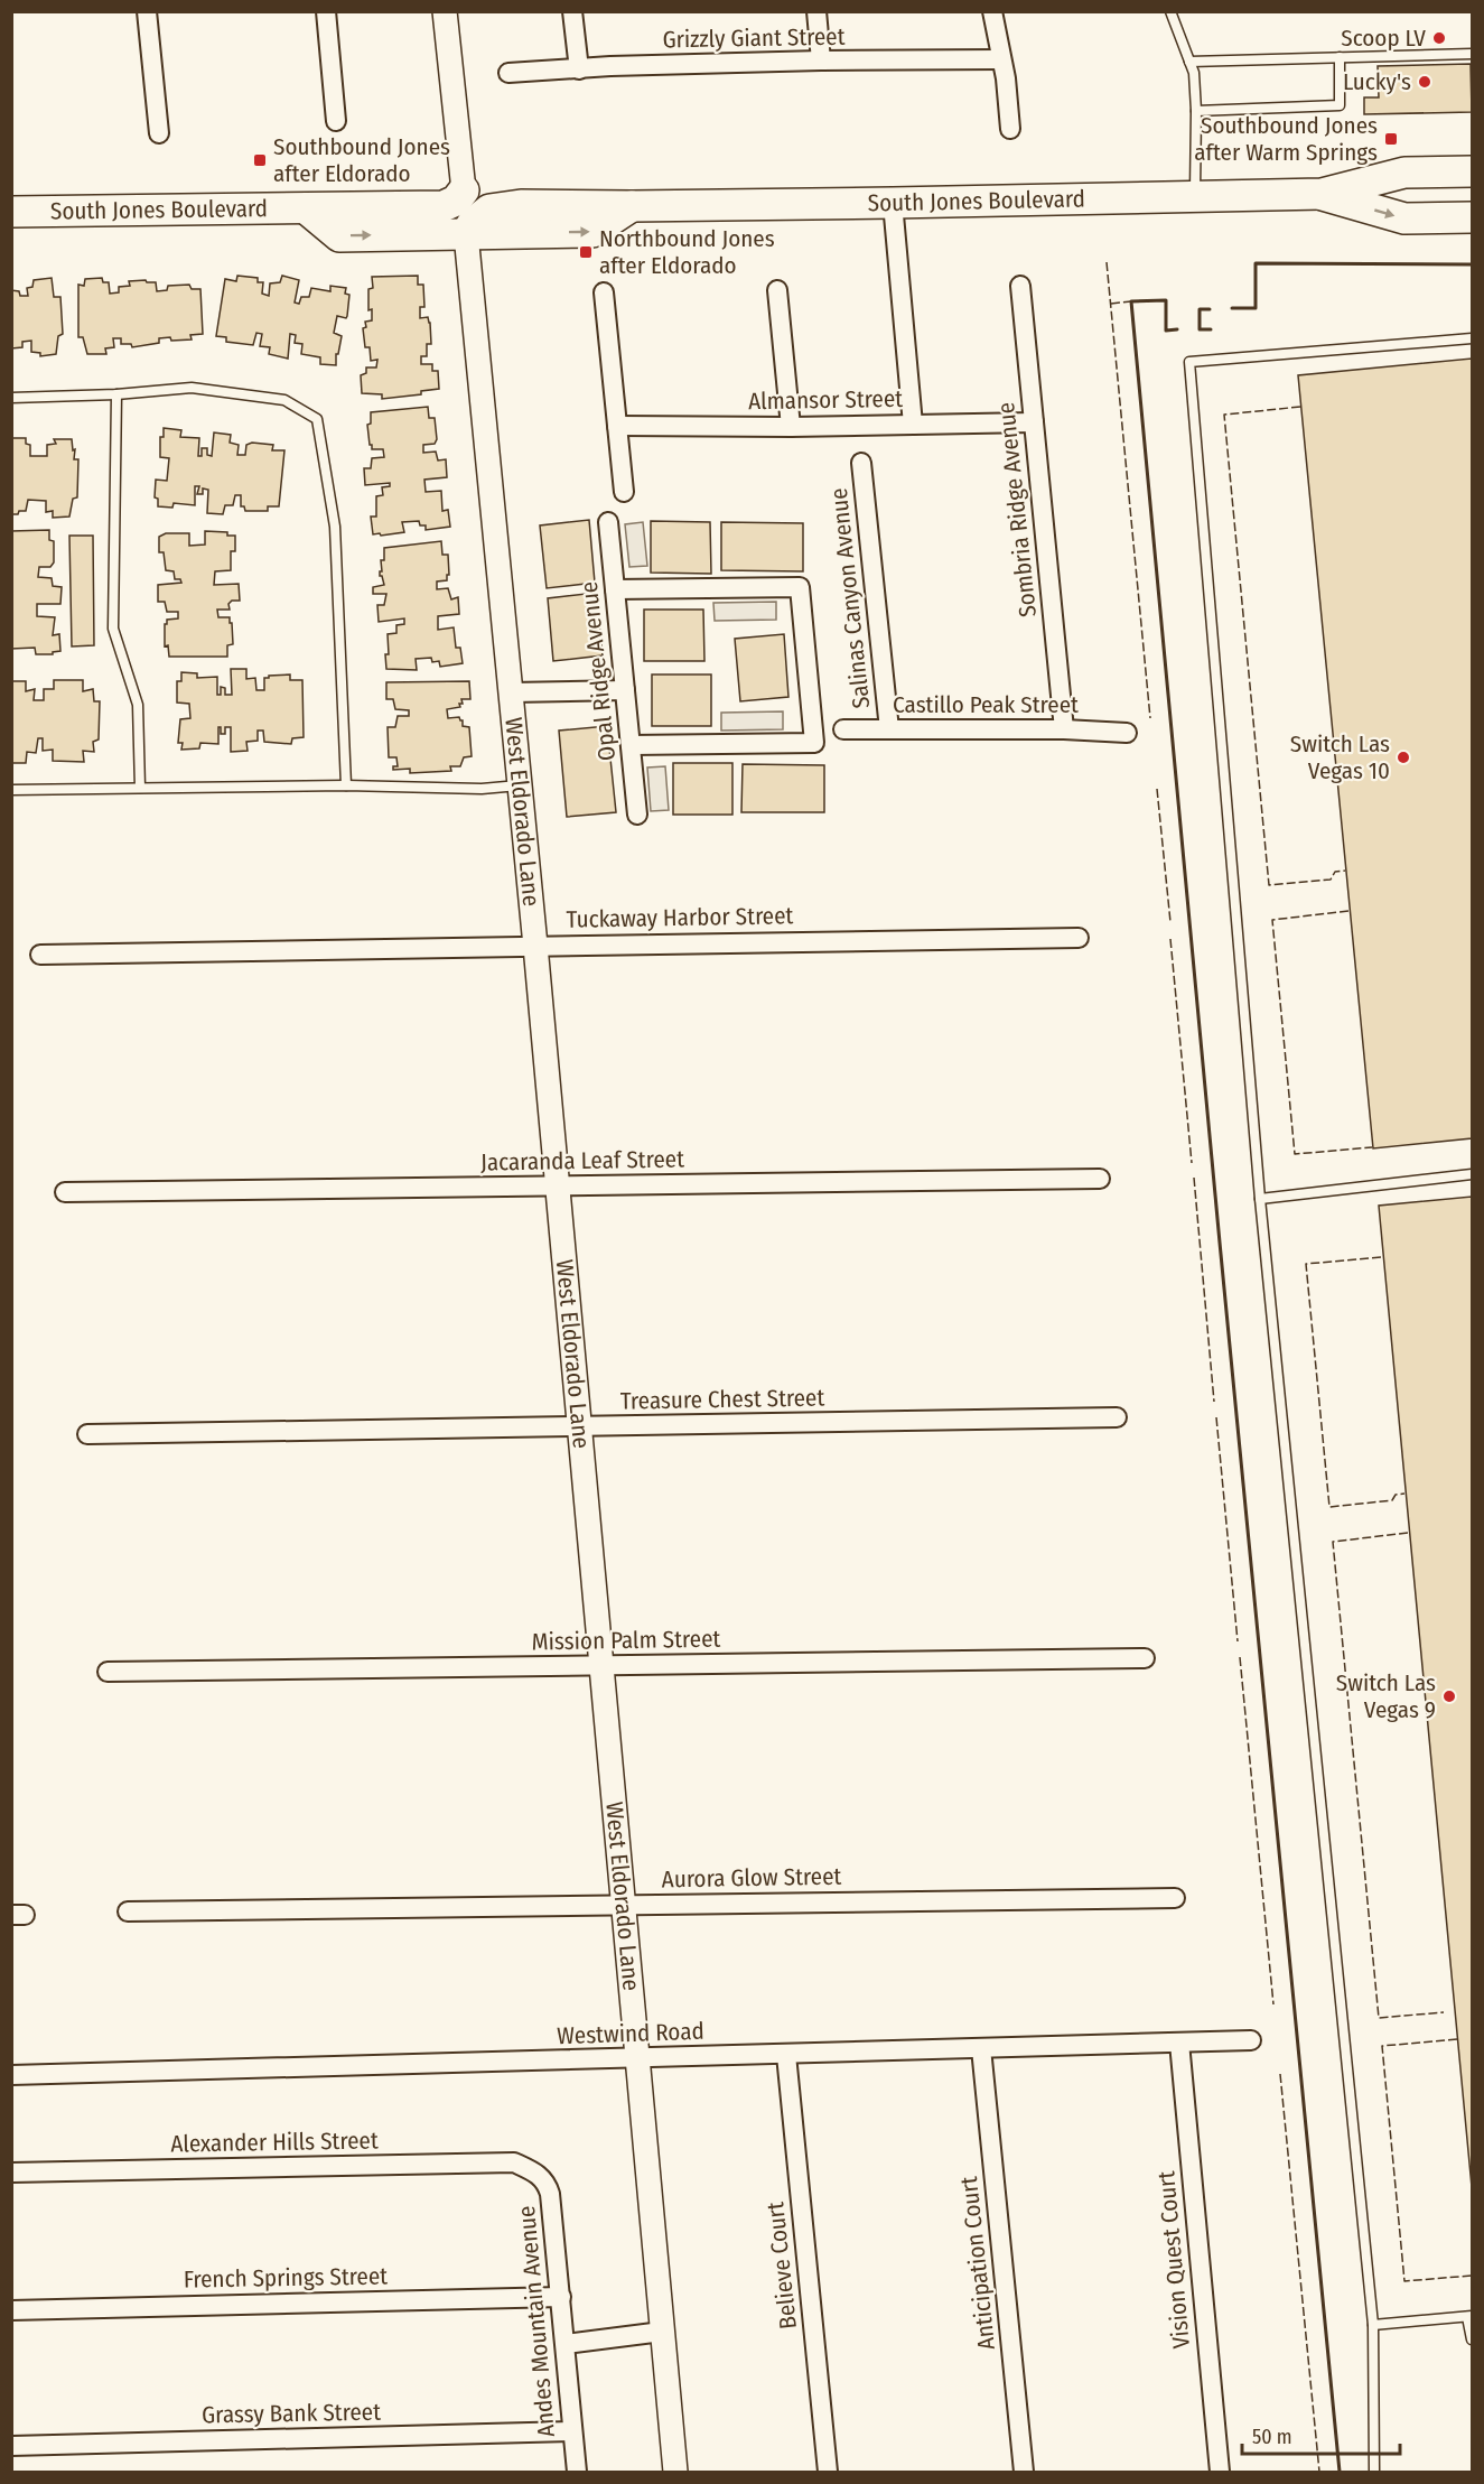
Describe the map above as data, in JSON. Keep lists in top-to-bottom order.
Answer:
{
  "streets": {
    "main road": ["South Jones Boulevard"],
    "street": [
      "Grizzly Giant Street",
      "Almansor Street",
      "Sombria Ridge Avenue",
      "Salinas Canyon Avenue",
      "Opal Ridge Avenue",
      "Castillo Peak Street",
      "West Eldorado Lane",
      "Tuckaway Harbor Street",
      "Jacaranda Leaf Street",
      "Treasure Chest Street",
      "Mission Palm Street",
      "Aurora Glow Street",
      "Westwind Road",
      "Alexander Hills Street",
      "Vision Quest Court",
      "Anticipation Court",
      "Believe Court",
      "French Springs Street",
      "Andes Mountain Avenue",
      "Grassy Bank Street"
    ]
  },
  "crossings": [
    ["Almansor Street", "Sombria Ridge Avenue"],
    ["Sombria Ridge Avenue", "Castillo Peak Street"],
    ["Salinas Canyon Avenue", "Castillo Peak Street"],
    ["West Eldorado Lane", "Tuckaway Harbor Street"],
    ["West Eldorado Lane", "Jacaranda Leaf Street"],
    ["West Eldorado Lane", "Treasure Chest Street"],
    ["West Eldorado Lane", "Mission Palm Street"],
    ["West Eldorado Lane", "Aurora Glow Street"],
    ["West Eldorado Lane", "Westwind Road"],
    ["Westwind Road", "Vision Quest Court"],
    ["Westwind Road", "Anticipation Court"],
    ["Westwind Road", "Believe Court"],
    ["Alexander Hills Street", "Andes Mountain Avenue"],
    ["French Springs Street", "Andes Mountain Avenue"],
    ["Andes Mountain Avenue", "Grassy Bank Street"]
  ],
  "places": {
    "other": [
      "Scoop LV",
      "Lucky's",
      "Switch Las Vegas 10",
      "Switch Las Vegas 9"
    ],
    "transit": ["Southbound Jones after Warm Springs", "Southbound Jones after Eldorado", "Northbound Jones after Eldorado"]
  },
  "scale_bar": "50 m"
}
